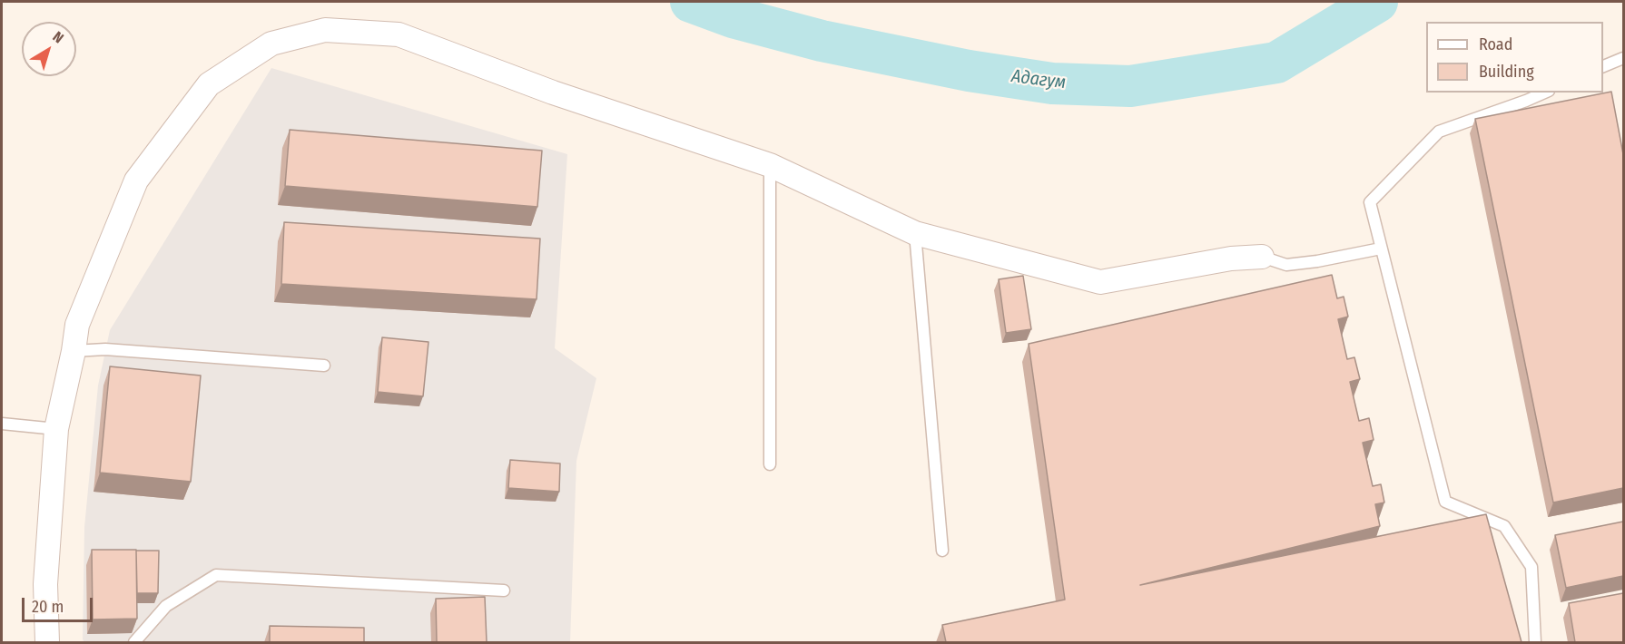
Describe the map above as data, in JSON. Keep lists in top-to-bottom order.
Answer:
{
  "water": ["Адагум"],
  "legend": ["Road", "Building"],
  "scale_bar": "20 m",
  "north": "top right"
}
